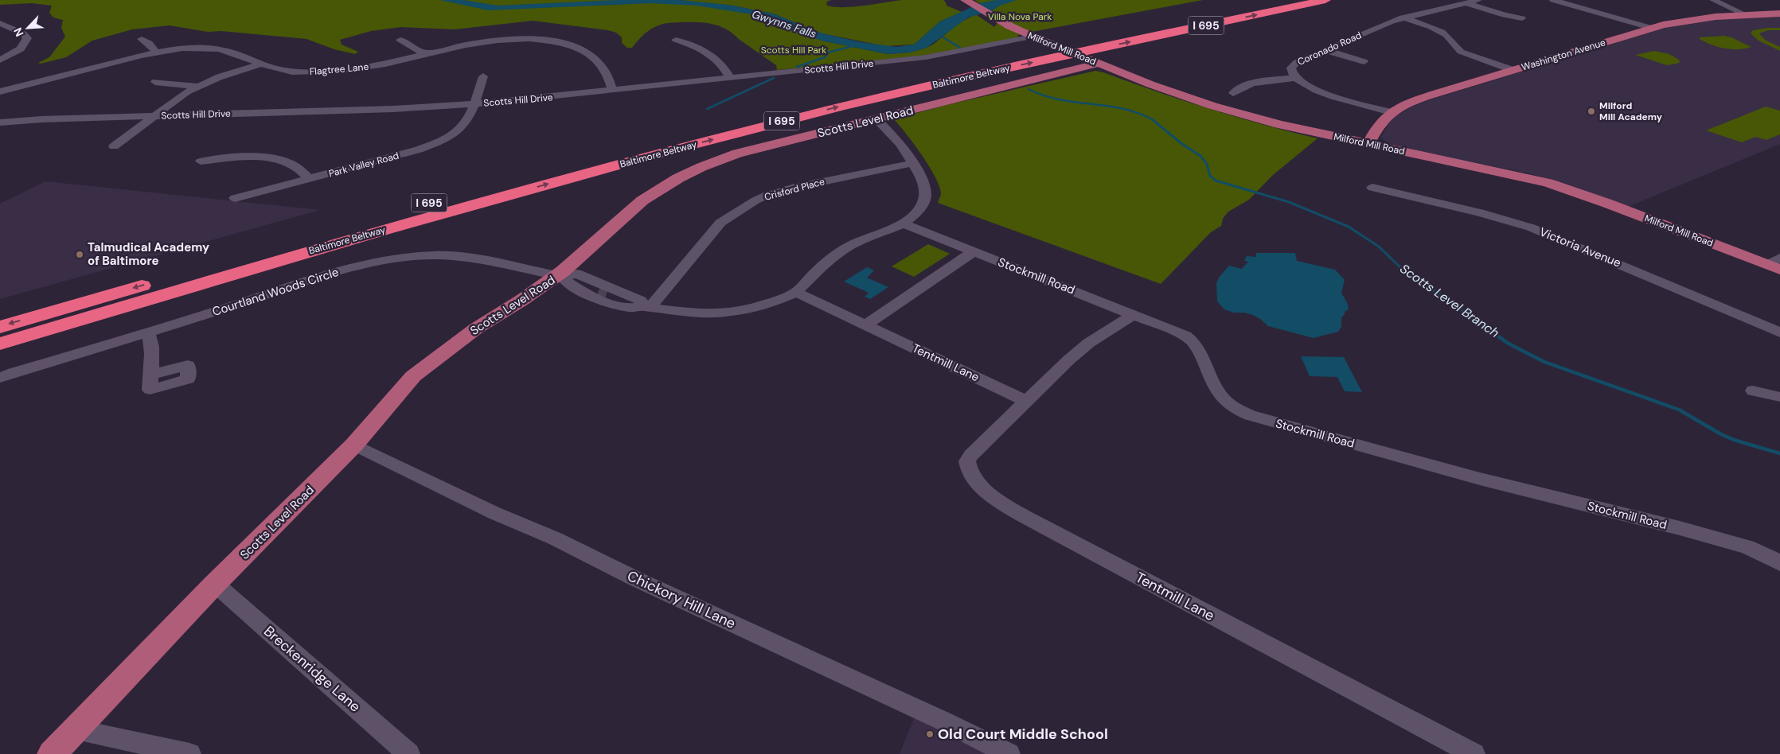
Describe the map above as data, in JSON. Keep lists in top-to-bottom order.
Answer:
{
  "streets": {
    "highway": ["I 695", "Baltimore Beltway"],
    "main road": ["Milford Mill Road", "Washington Avenue", "Scotts Level Road"],
    "street": [
      "Coronado Road",
      "Scotts Hill Drive",
      "Flagtree Lane",
      "Park Valley Road",
      "Crisford Place",
      "Victoria Avenue",
      "Stockmill Road",
      "Courtland Woods Circle",
      "Tentmill Lane",
      "Chickory Hill Lane",
      "Breckenridge Lane"
    ]
  },
  "crossings": [
    ["Milford Mill Road", "Washington Avenue"],
    ["Milford Mill Road", "Scotts Hill Drive"],
    ["Milford Mill Road", "Scotts Level Road"],
    ["Coronado Road", "Washington Avenue"],
    ["Scotts Hill Drive", "Flagtree Lane"],
    ["Scotts Hill Drive", "Park Valley Road"],
    ["Scotts Level Road", "Courtland Woods Circle"],
    ["Scotts Level Road", "Chickory Hill Lane"],
    ["Scotts Level Road", "Breckenridge Lane"],
    ["Crisford Place", "Courtland Woods Circle"],
    ["Stockmill Road", "Tentmill Lane"]
  ],
  "water": ["Gwynns Falls", "Scotts Level Branch"],
  "parks": ["Villa Nova Park", "Scotts Hill Park"],
  "places": ["Milford Mill Academy", "Talmudical Academy of Baltimore", "Old Court Middle School"],
  "north": "bottom left"
}
